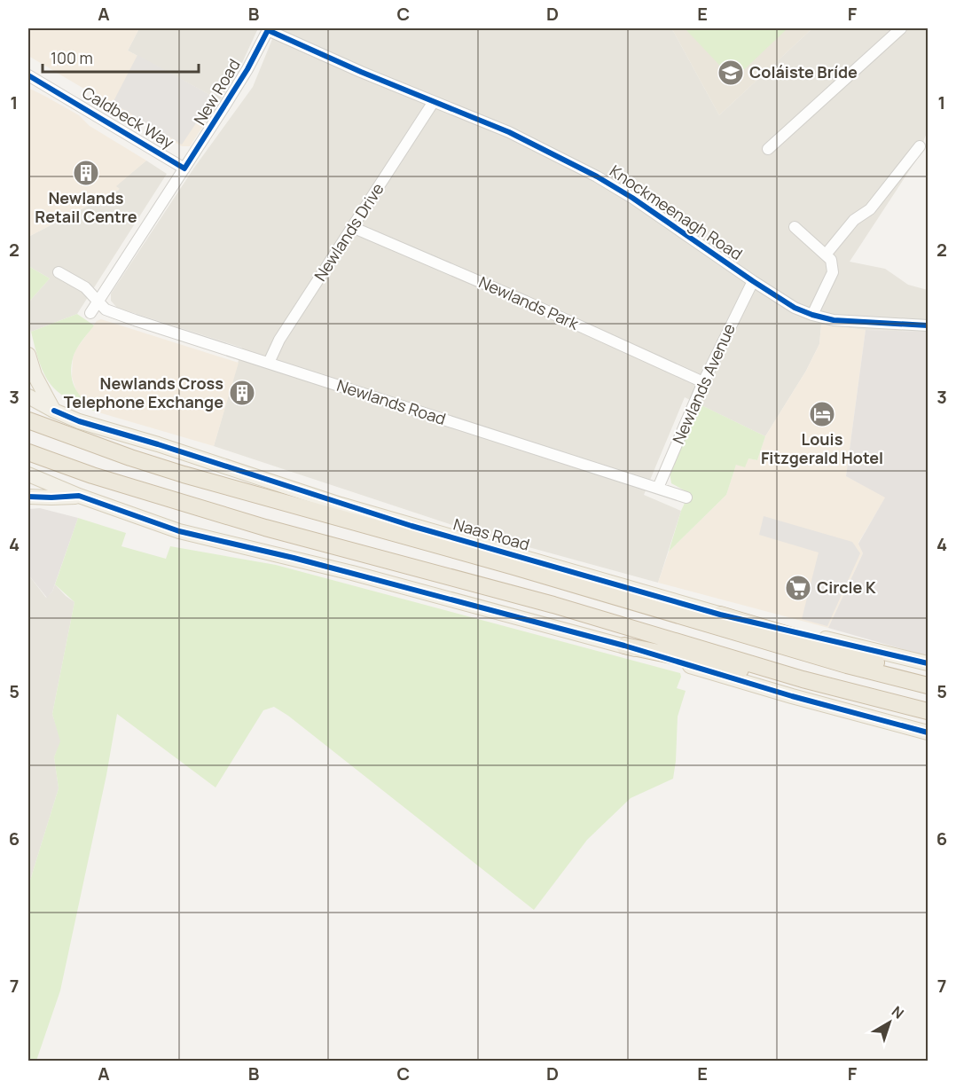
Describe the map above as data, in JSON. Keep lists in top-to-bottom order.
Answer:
{
  "streets": {
    "highway": ["Naas Road"],
    "street": [
      "New Road",
      "Caldbeck Way",
      "Knockmeenagh Road",
      "Newlands Drive",
      "Newlands Park",
      "Newlands Avenue",
      "Newlands Road"
    ]
  },
  "crossings": [
    ["New Road", "Caldbeck Way"],
    ["New Road", "Knockmeenagh Road"],
    ["New Road", "Newlands Road"],
    ["Knockmeenagh Road", "Newlands Drive"],
    ["Knockmeenagh Road", "Newlands Avenue"],
    ["Newlands Drive", "Newlands Park"],
    ["Newlands Drive", "Newlands Road"],
    ["Newlands Park", "Newlands Avenue"],
    ["Newlands Avenue", "Newlands Road"]
  ],
  "places": {
    "school or university": ["Coláiste Bríde"],
    "building": ["Newlands Retail Centre", "Newlands Cross Telephone Exchange"],
    "hotel": ["Louis Fitzgerald Hotel"],
    "supermarket": ["Circle K"]
  },
  "scale_bar": "100 m",
  "north": "top right",
  "grid": {
    "columns": [
      "A",
      "B",
      "C",
      "D",
      "E",
      "F"
    ],
    "rows": [
      "1",
      "2",
      "3",
      "4",
      "5",
      "6",
      "7"
    ]
  }
}
